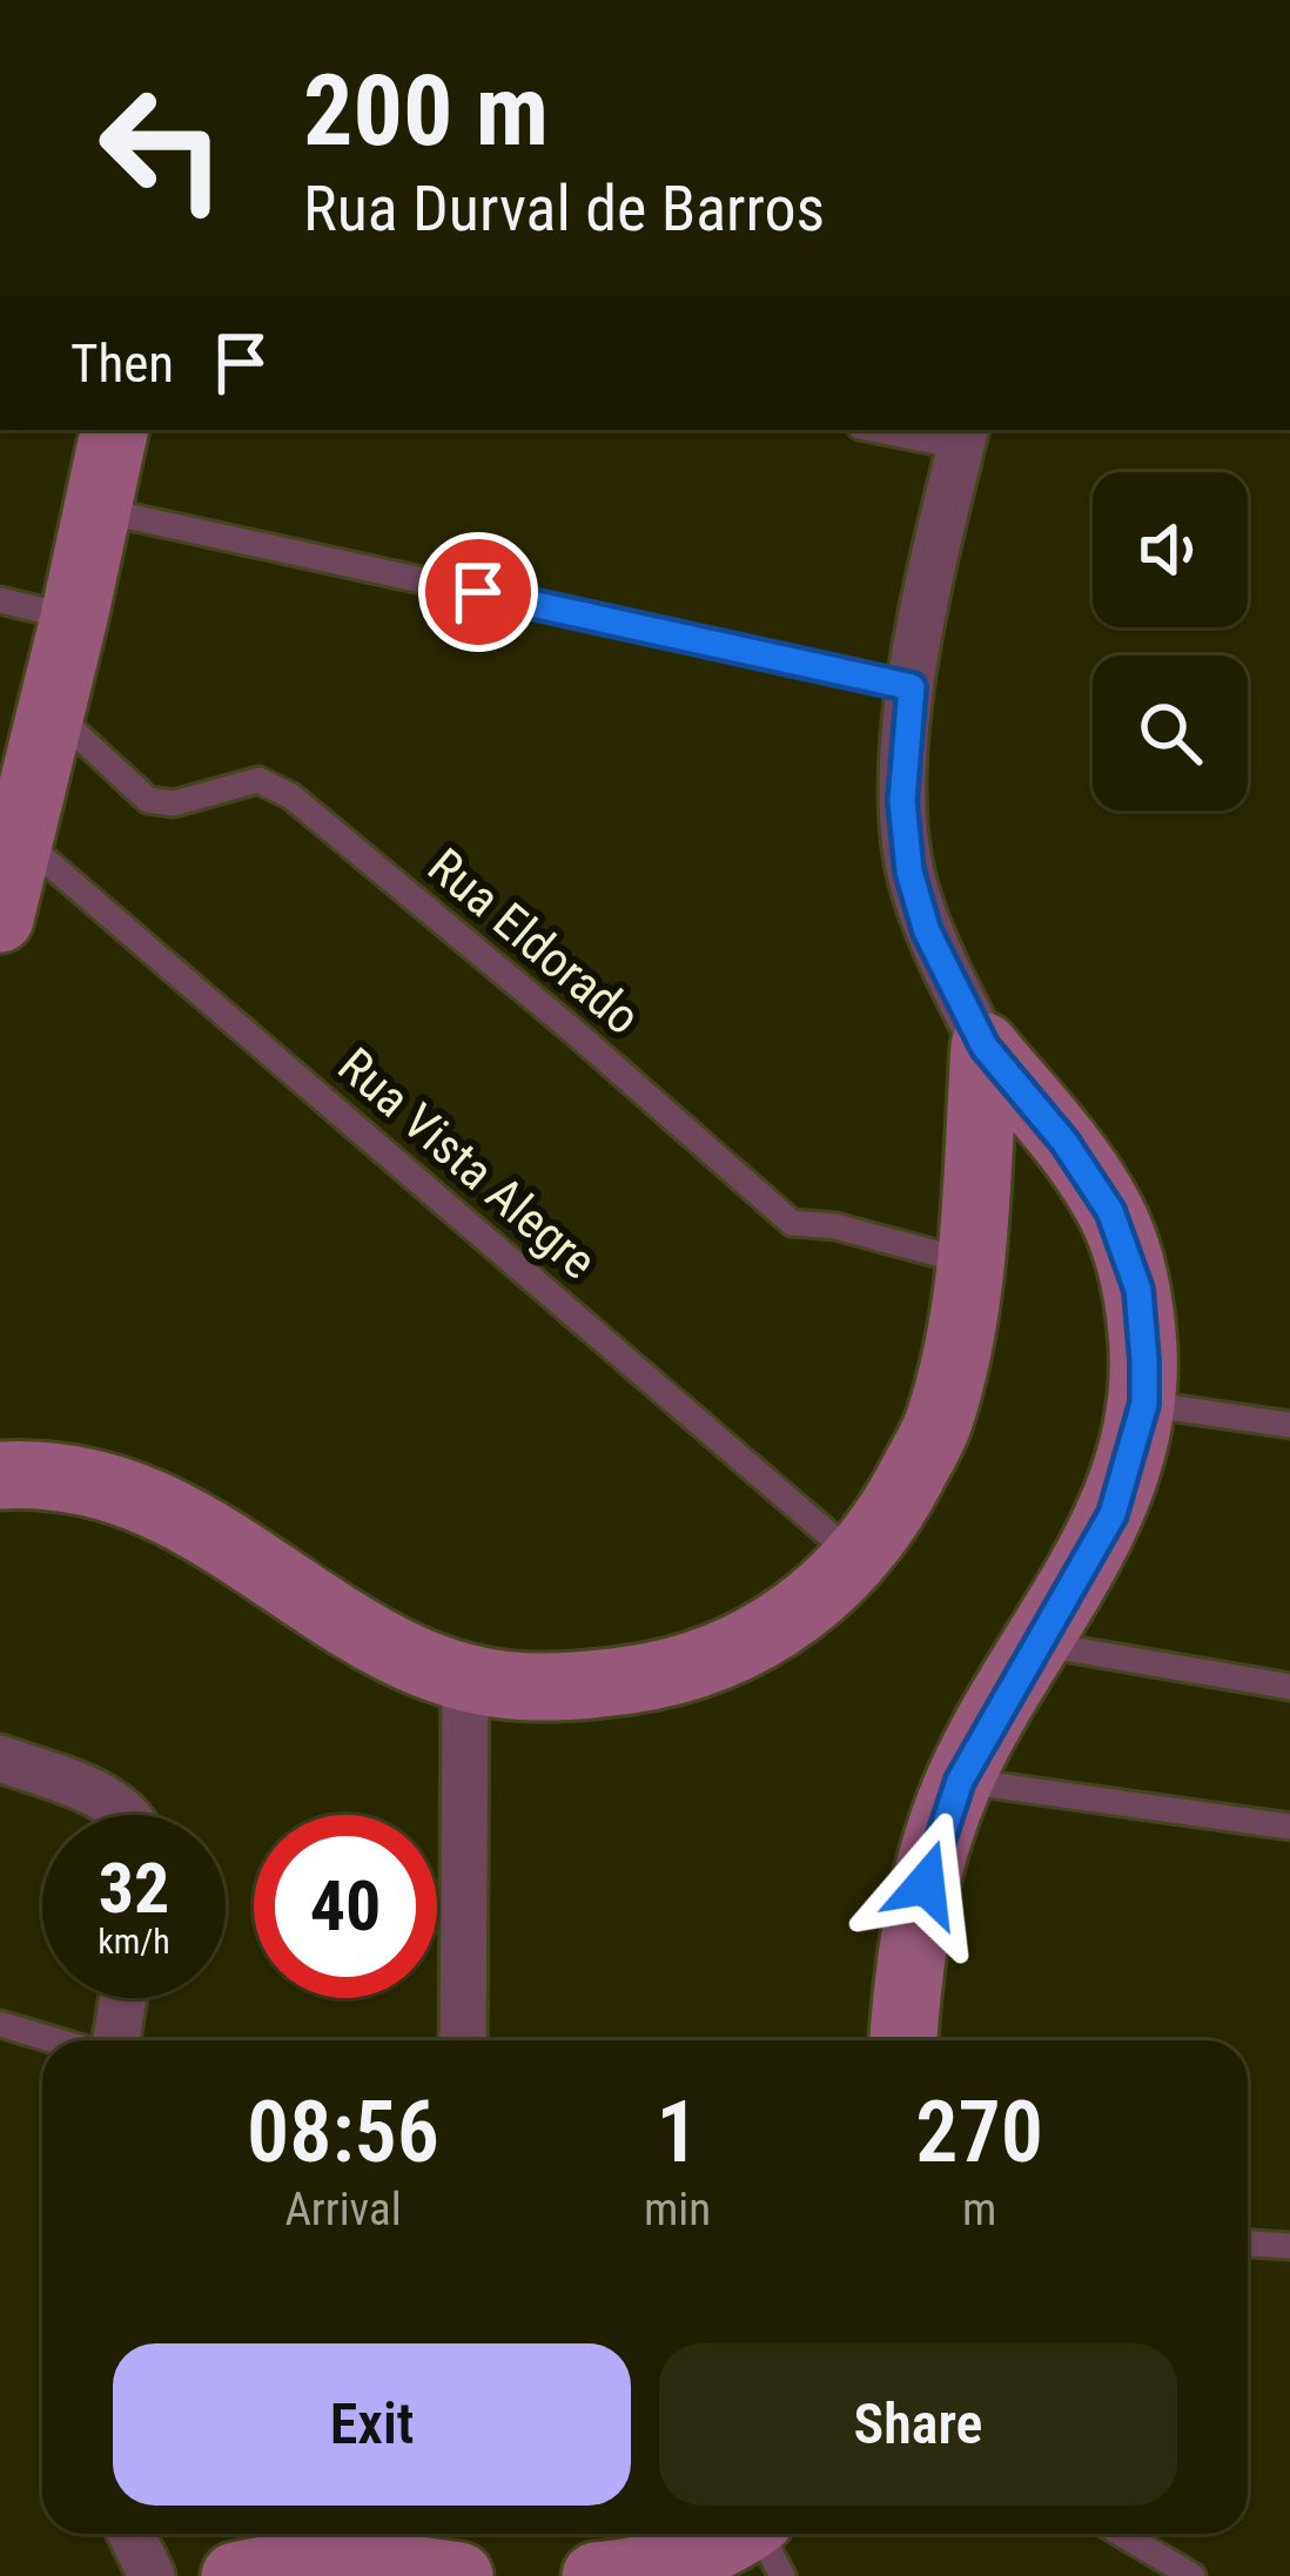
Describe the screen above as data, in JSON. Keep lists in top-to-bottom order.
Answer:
{
  "streets": {
    "lane": ["Rua Eldorado", "Rua Vista Alegre"]
  },
  "page": {
    "turn": ["200 m", "Rua Durval de Barros"],
    "then": "Then",
    "speed": "32 km/h",
    "limit": "40",
    "eta": [
      "08:56",
      "Arrival",
      "1",
      "min",
      "270",
      "m"
    ],
    "buttons": ["Exit", "Share"]
  }
}
